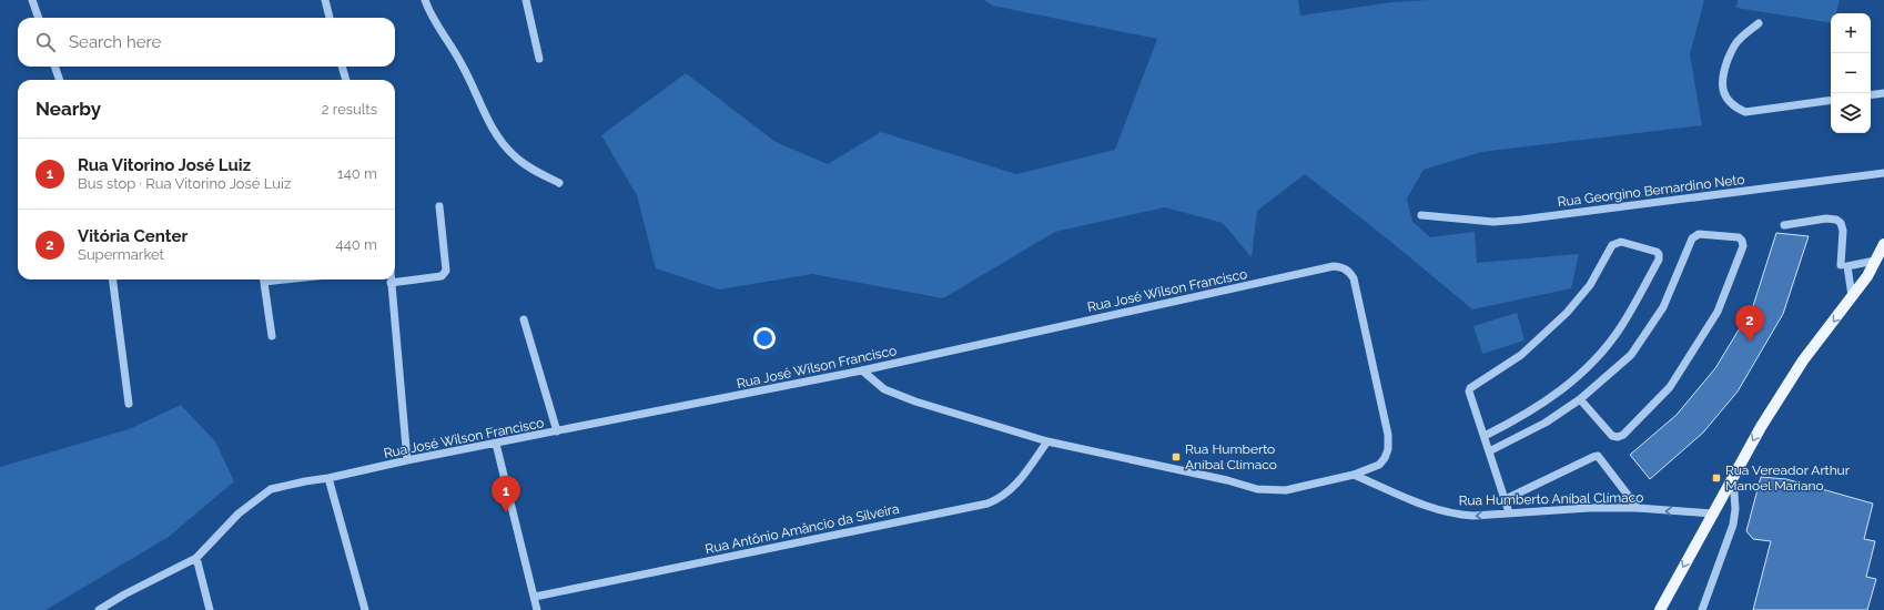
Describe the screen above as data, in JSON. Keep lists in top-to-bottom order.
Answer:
{
  "streets": {
    "street": [
      "Rua Georgino Bernardino Neto",
      "Rua José Wilson Francisco",
      "Rua Humberto Aníbal Clímaco",
      "Rua Antônio Amâncio da Silveira"
    ]
  },
  "crossings": [
    ["Rua José Wilson Francisco", "Rua Humberto Aníbal Clímaco"]
  ],
  "one_way": ["Rua Humberto Aníbal Clímaco"],
  "places": {
    "transit": ["Rua Humberto Aníbal Clímaco", "Rua Vereador Arthur Manoel Mariano"]
  },
  "page": {
    "map_buttons": ["+", "−"],
    "search": "Search here",
    "heading": ["Nearby", "2 results"],
    "list": [
      {
        "mark": "1",
        "name": "Rua Vitorino José Luiz",
        "note": "Bus stop · Rua Vitorino José Luiz",
        "value": "140 m"
      },
      {
        "mark": "2",
        "name": "Vitória Center",
        "note": "Supermarket",
        "value": "440 m"
      }
    ],
    "pins": ["2", "1"]
  }
}
